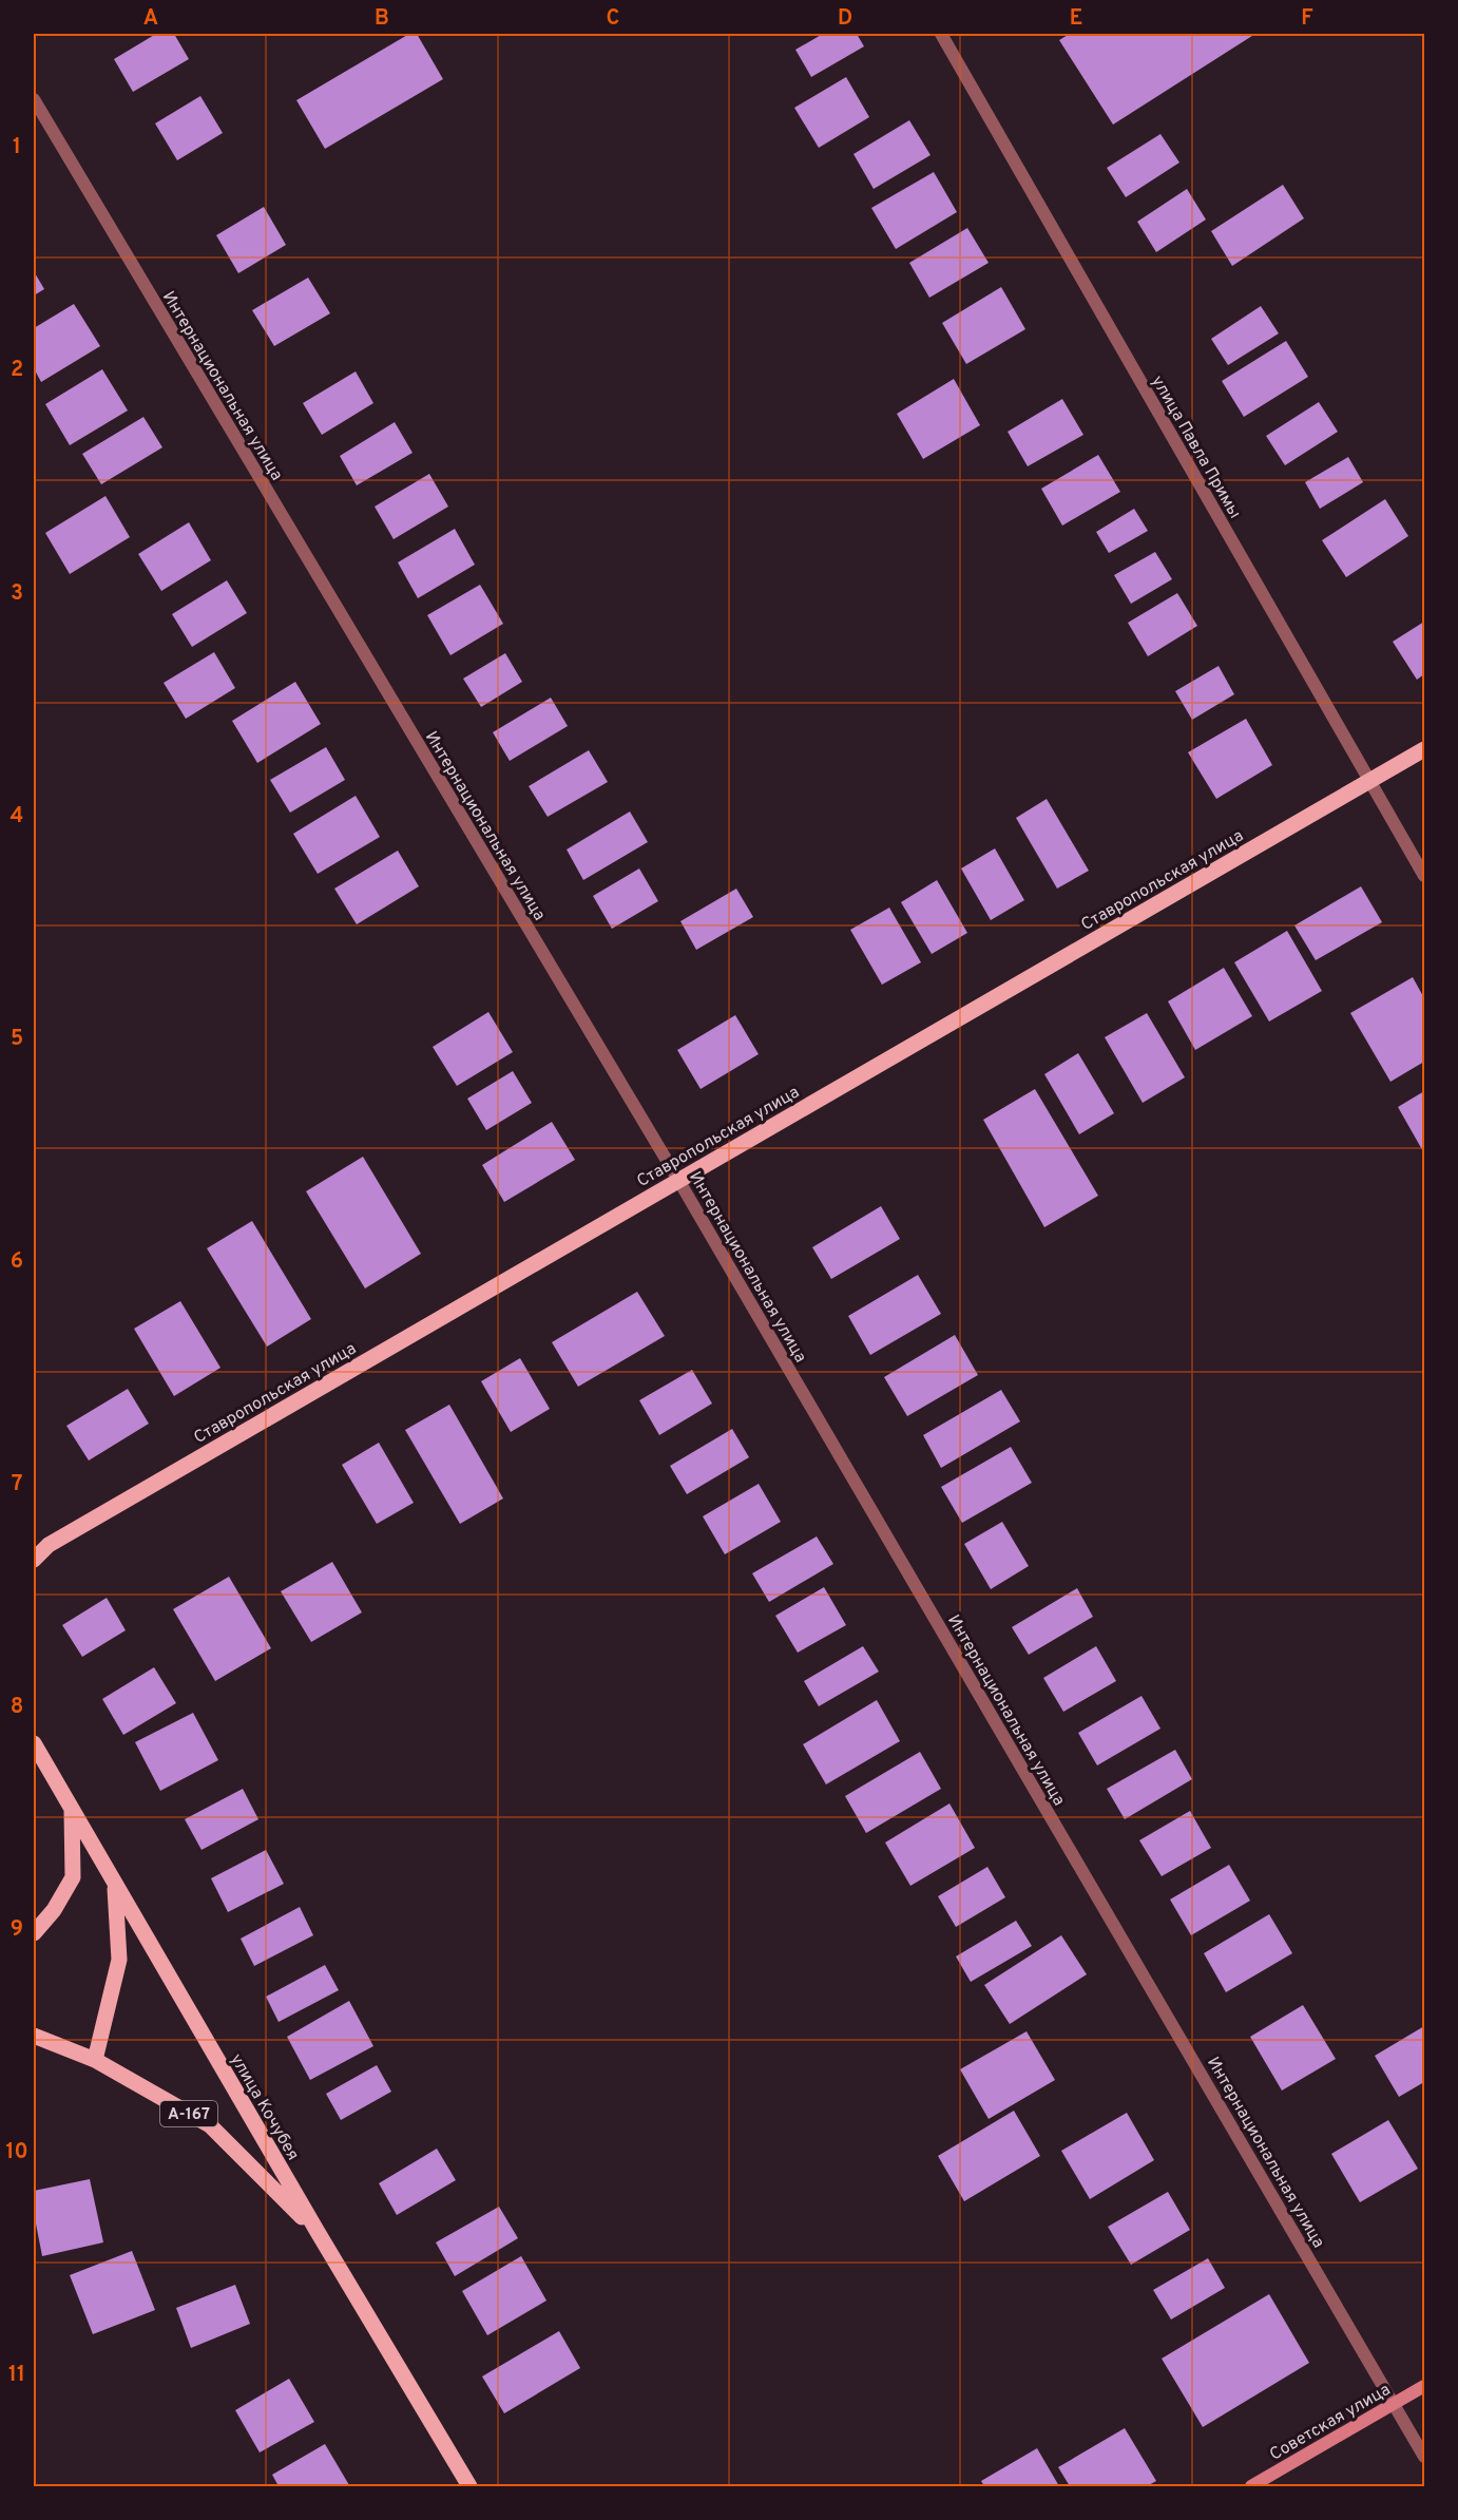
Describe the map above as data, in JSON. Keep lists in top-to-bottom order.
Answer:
{
  "streets": {
    "main road": ["Ставропольская улица", "улица Кочубея", "А-167"],
    "street": ["Интернациональная улица", "улица Павла Примы", "Советская улица"]
  },
  "crossings": [
    ["Интернациональная улица", "Ставропольская улица"],
    ["Интернациональная улица", "Советская улица"],
    ["улица Павла Примы", "Ставропольская улица"],
    ["улица Кочубея", "А-167"]
  ],
  "grid": {
    "columns": [
      "A",
      "B",
      "C",
      "D",
      "E",
      "F"
    ],
    "rows": [
      "1",
      "2",
      "3",
      "4",
      "5",
      "6",
      "7",
      "8",
      "9",
      "10",
      "11"
    ]
  }
}
